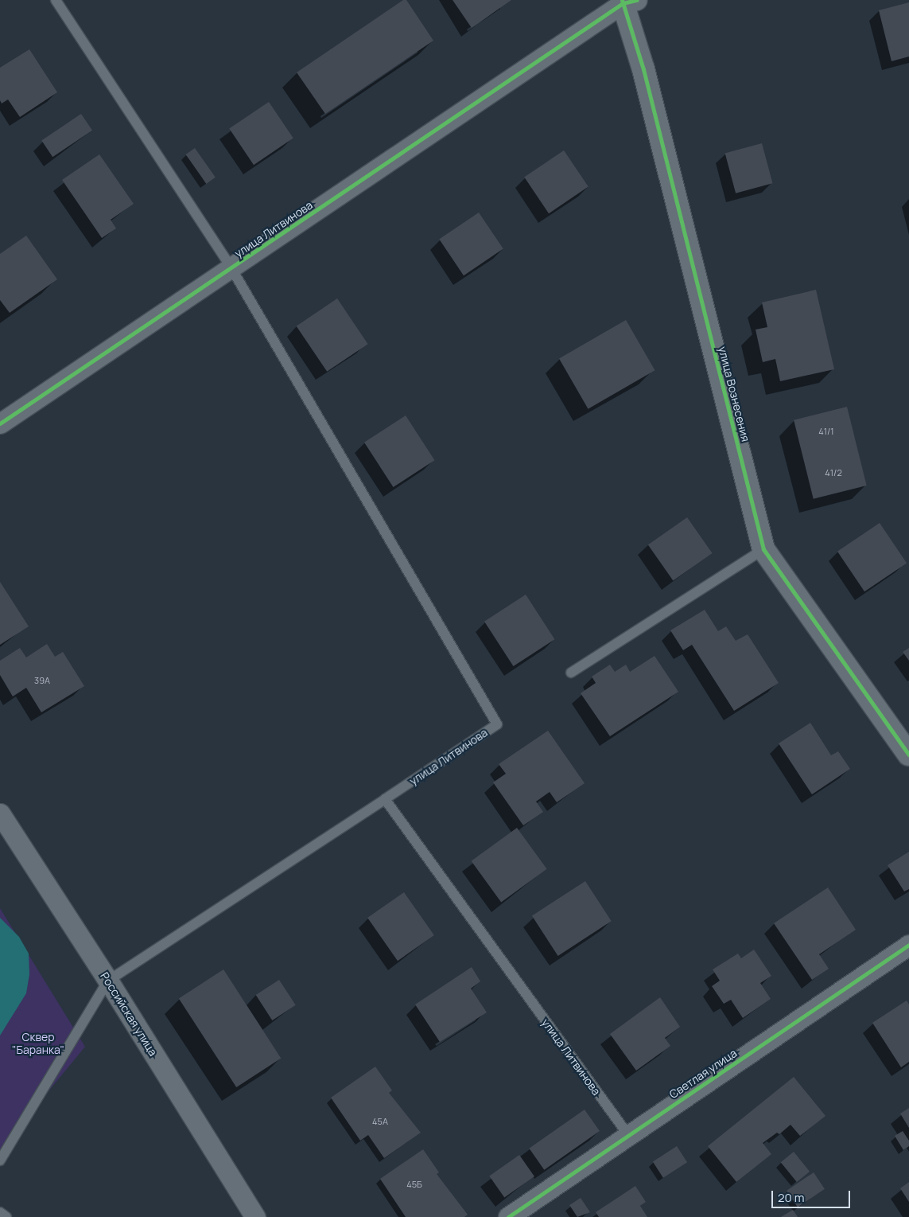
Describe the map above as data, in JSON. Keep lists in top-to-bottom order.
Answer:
{
  "streets": {
    "street": [
      "улица Литвинова",
      "улица Вознесения",
      "Российская улица",
      "Светлая улица"
    ]
  },
  "crossings": [
    ["улица Литвинова", "улица Вознесения"],
    ["улица Литвинова", "Светлая улица"]
  ],
  "parks": ["Сквер \"Баранка\""],
  "house_numbers": [
    "41/1",
    "41/2",
    "39А",
    "45А",
    "45Б"
  ],
  "scale_bar": "20 m"
}
